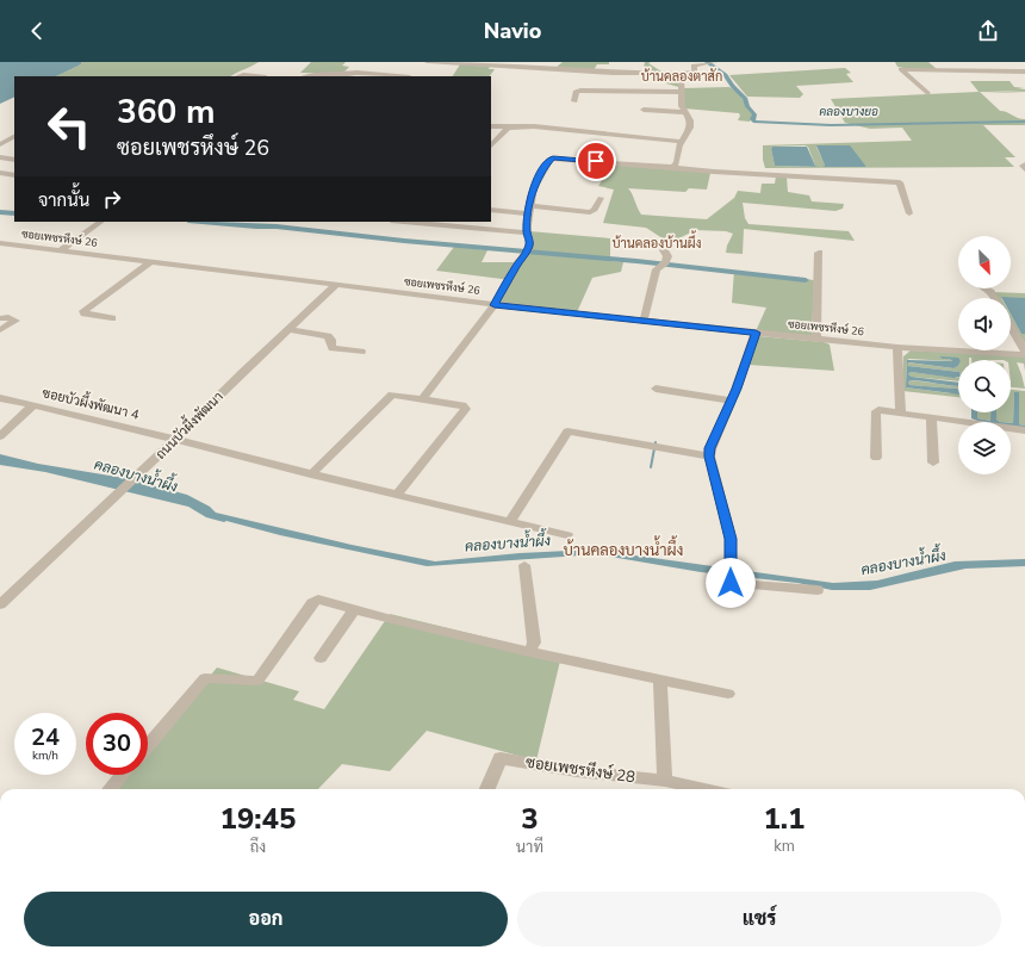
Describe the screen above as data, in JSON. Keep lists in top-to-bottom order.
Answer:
{
  "streets": {
    "street": [
      "ซอยเพชรหึงษ์ 26",
      "ซอยบัวผึ้งพัฒนา 4",
      "ถนนบัวผึ้งพัฒนา",
      "ซอยเพชรหึงษ์ 28"
    ]
  },
  "crossings": [
    ["ซอยเพชรหึงษ์ 26", "ถนนบัวผึ้งพัฒนา"],
    ["ซอยบัวผึ้งพัฒนา 4", "ถนนบัวผึ้งพัฒนา"]
  ],
  "districts": ["บ้านคลองตาสัก", "บ้านคลองบ้านผึ้ง", "บ้านคลองบางน้ำผึ้ง"],
  "water": ["คลองบางยอ", "คลองบางน้ำผึ้ง"],
  "north": "bottom right",
  "page": {
    "header": "Navio",
    "turn": ["360 m", "ซอยเพชรหึงษ์ 26"],
    "then": "จากนั้น",
    "speed": "24 km/h",
    "limit": "30",
    "eta": [
      "19:45",
      "ถึง",
      "3",
      "นาที",
      "1.1",
      "km"
    ],
    "buttons": ["ออก", "แชร์"]
  }
}
